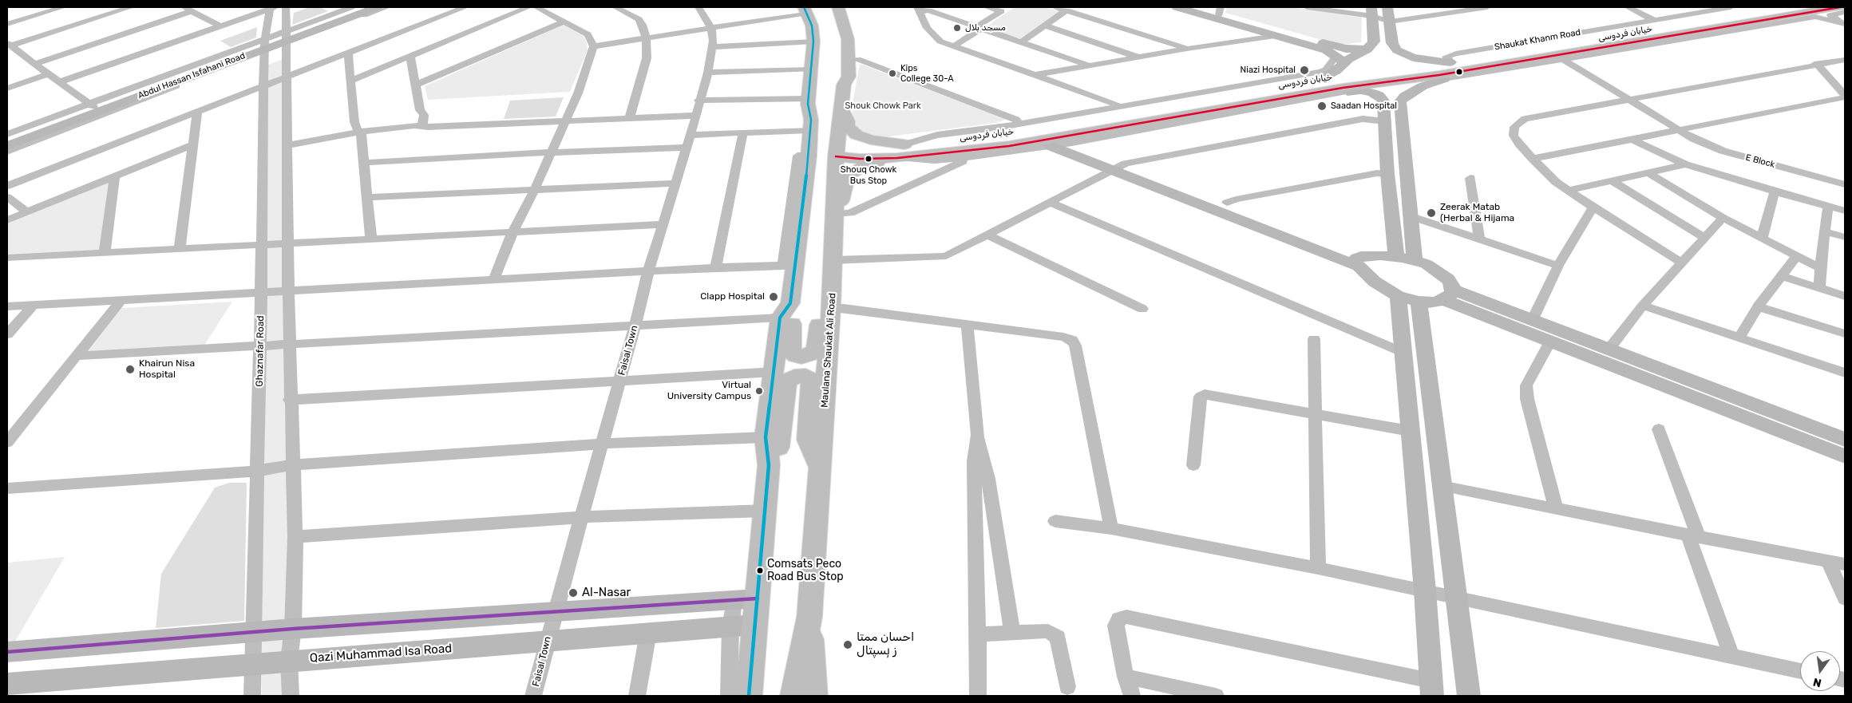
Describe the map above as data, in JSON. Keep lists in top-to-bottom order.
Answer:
{
  "streets": {
    "main road": ["خیابان فردوسی", "Maulana Shaukat Ali Road"],
    "street": [
      "Shaukat Khanm Road",
      "Abdul Hassan Isfahani Road",
      "E Block",
      "Faisal Town",
      "Ghaznafar Road",
      "Qazi Muhammad Isa Road"
    ]
  },
  "crossings": [
    ["خیابان فردوسی", "Shaukat Khanm Road"],
    ["خیابان فردوسی", "Maulana Shaukat Ali Road"],
    ["Abdul Hassan Isfahani Road", "Ghaznafar Road"],
    ["Faisal Town", "Qazi Muhammad Isa Road"],
    ["Ghaznafar Road", "Qazi Muhammad Isa Road"]
  ],
  "parks": ["Shouk Chowk Park"],
  "places": [
    "مسجد بلال",
    "Niazi Hospital",
    "Kips College 30-A",
    "Saadan Hospital",
    "Shouq Chowk Bus Stop",
    "Zeerak Matab (Herbal & Hijama",
    "Clapp Hospital",
    "Khairun Nisa Hospital",
    "Virtual University Campus",
    "Comsats Peco Road Bus Stop",
    "Al-Nasar",
    "احسان ممتا ز ہسپتال"
  ],
  "north": "bottom"
}
